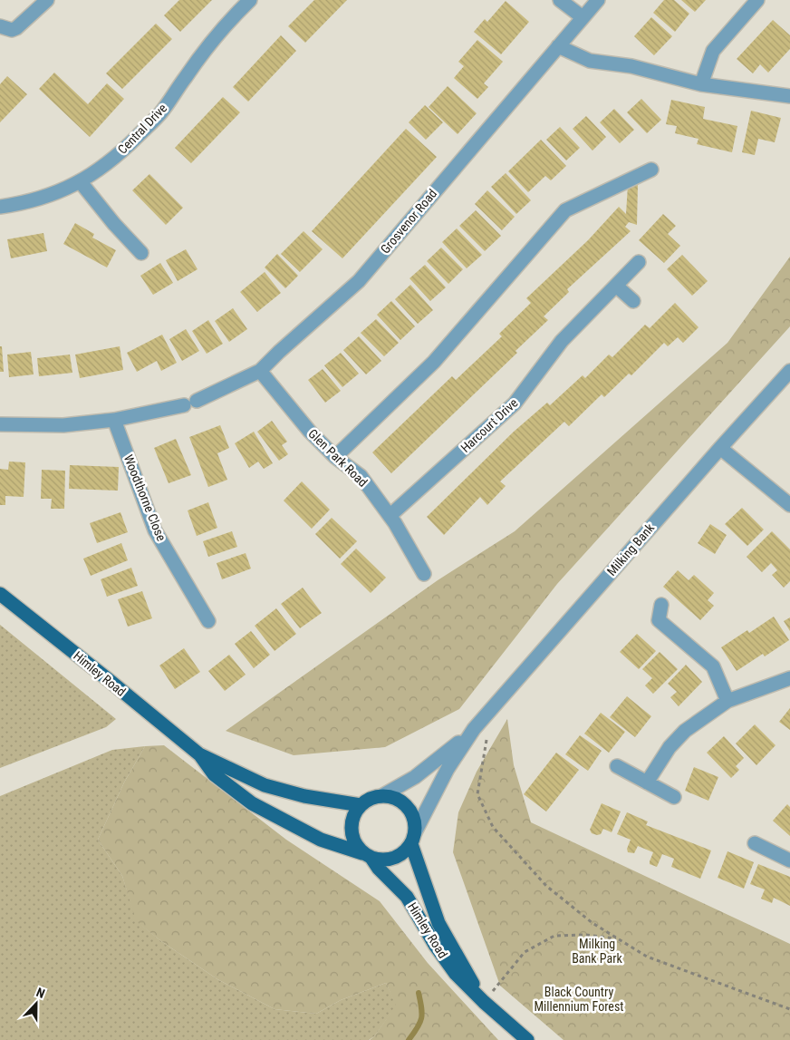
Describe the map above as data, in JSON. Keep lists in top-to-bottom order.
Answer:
{
  "streets": {
    "main road": ["Himley Road"],
    "street": [
      "Central Drive",
      "Grosvenor Road",
      "Harcourt Drive",
      "Glen Park Road",
      "Woodthorne Close",
      "Milking Bank"
    ]
  },
  "crossings": [
    ["Grosvenor Road", "Glen Park Road"],
    ["Grosvenor Road", "Woodthorne Close"],
    ["Harcourt Drive", "Glen Park Road"],
    ["Milking Bank", "Himley Road"]
  ],
  "parks": ["Milking Bank Park", "Black Country Millennium Forest"],
  "north": "top"
}
